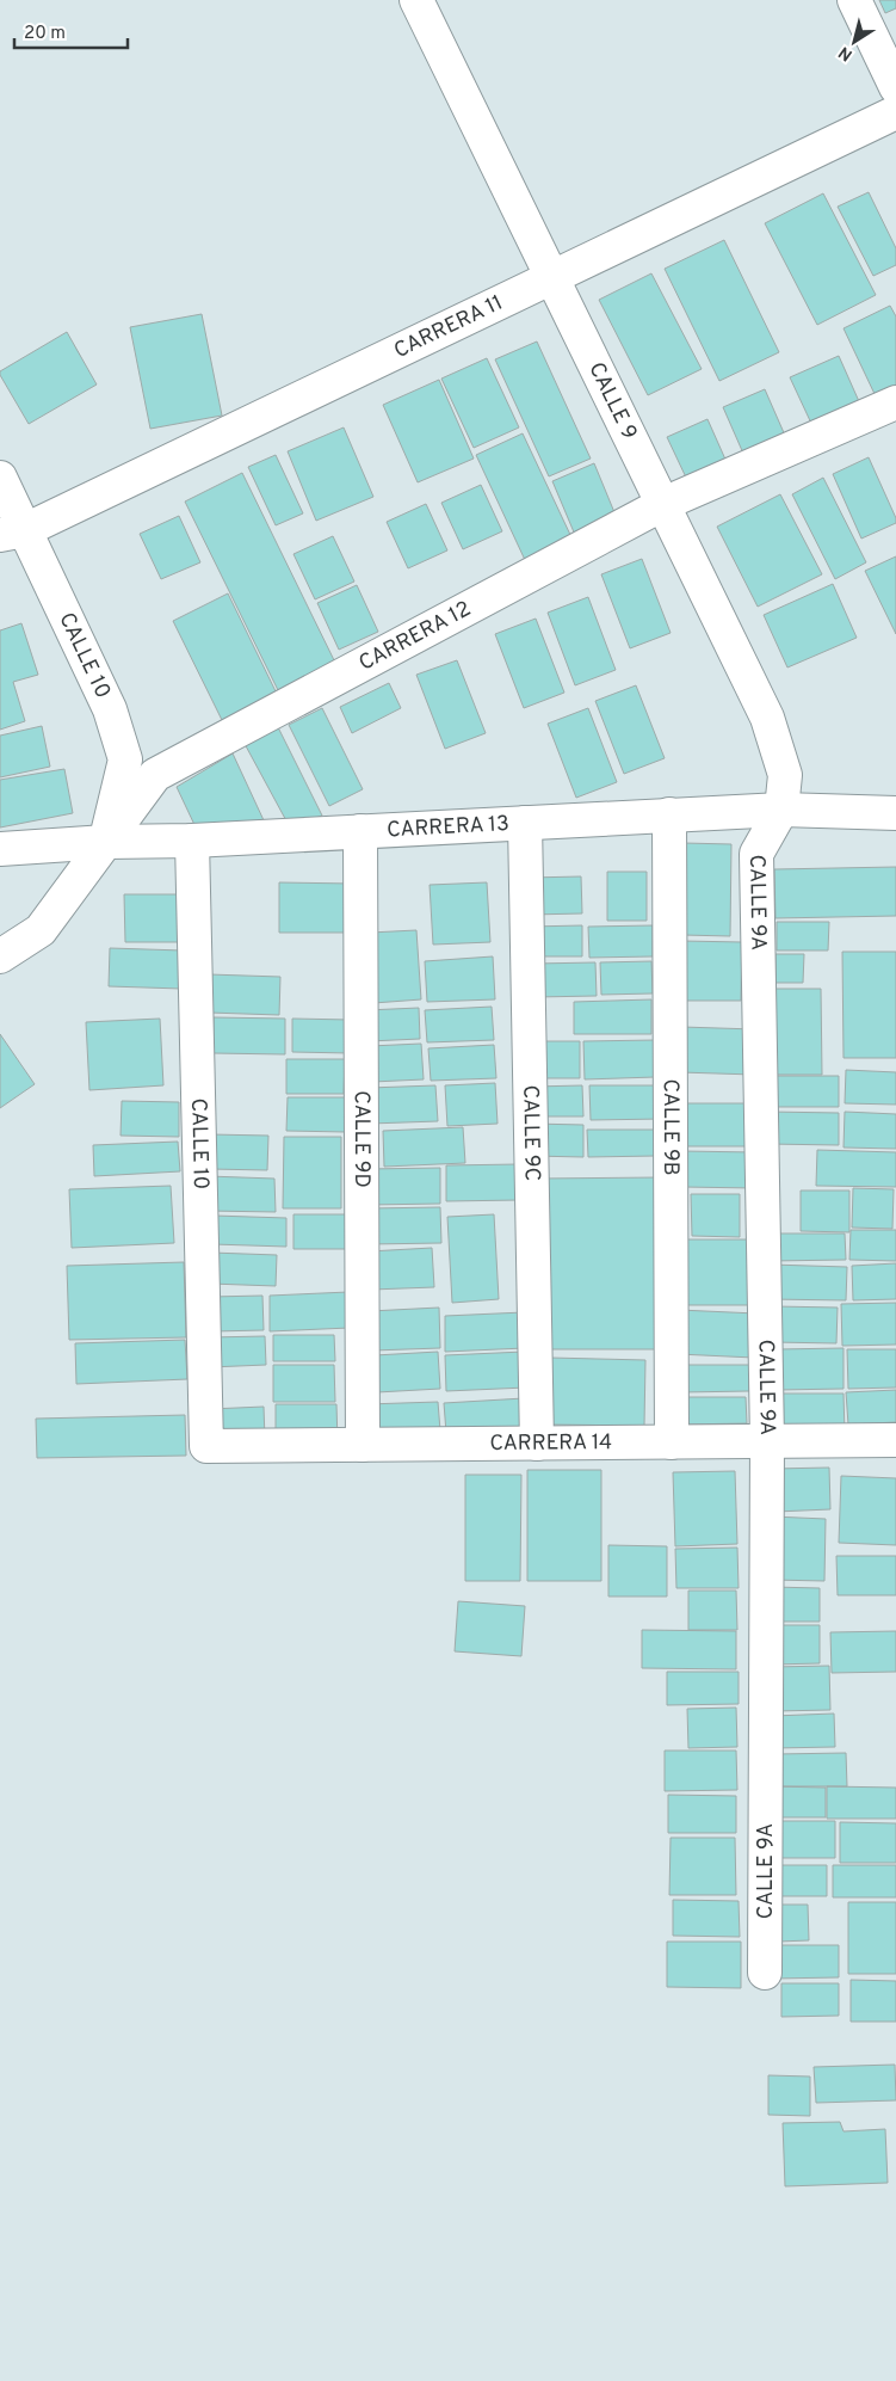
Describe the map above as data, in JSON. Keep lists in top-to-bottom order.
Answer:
{
  "streets": {
    "street": [
      "CARRERA 11",
      "CALLE 9",
      "CARRERA 12",
      "CALLE 10",
      "CARRERA 13",
      "CALLE 9A",
      "CALLE 9B",
      "CALLE 9C",
      "CALLE 9D",
      "CARRERA 14"
    ]
  },
  "crossings": [
    ["CARRERA 11", "CALLE 9"],
    ["CARRERA 11", "CALLE 10"],
    ["CALLE 9", "CARRERA 12"],
    ["CALLE 9", "CARRERA 13"],
    ["CALLE 9", "CALLE 9A"],
    ["CARRERA 12", "CALLE 10"],
    ["CARRERA 12", "CARRERA 13"],
    ["CALLE 10", "CARRERA 13"],
    ["CALLE 10", "CARRERA 14"],
    ["CARRERA 13", "CALLE 9A"],
    ["CARRERA 13", "CALLE 9B"],
    ["CARRERA 13", "CALLE 9C"],
    ["CARRERA 13", "CALLE 9D"],
    ["CALLE 9A", "CARRERA 14"],
    ["CALLE 9B", "CARRERA 14"],
    ["CALLE 9C", "CARRERA 14"],
    ["CALLE 9D", "CARRERA 14"]
  ],
  "scale_bar": "20 m",
  "north": "bottom left"
}
